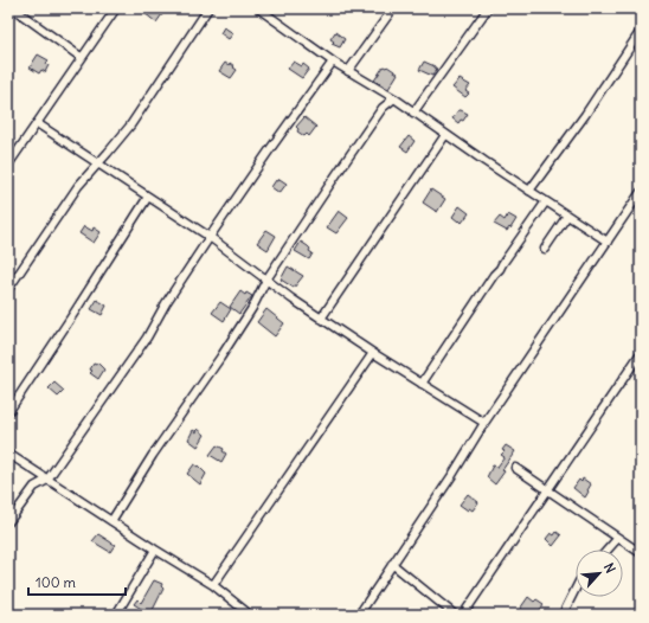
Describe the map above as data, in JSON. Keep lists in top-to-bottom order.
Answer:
{
  "scale_bar": "100 m",
  "north": "top right"
}
